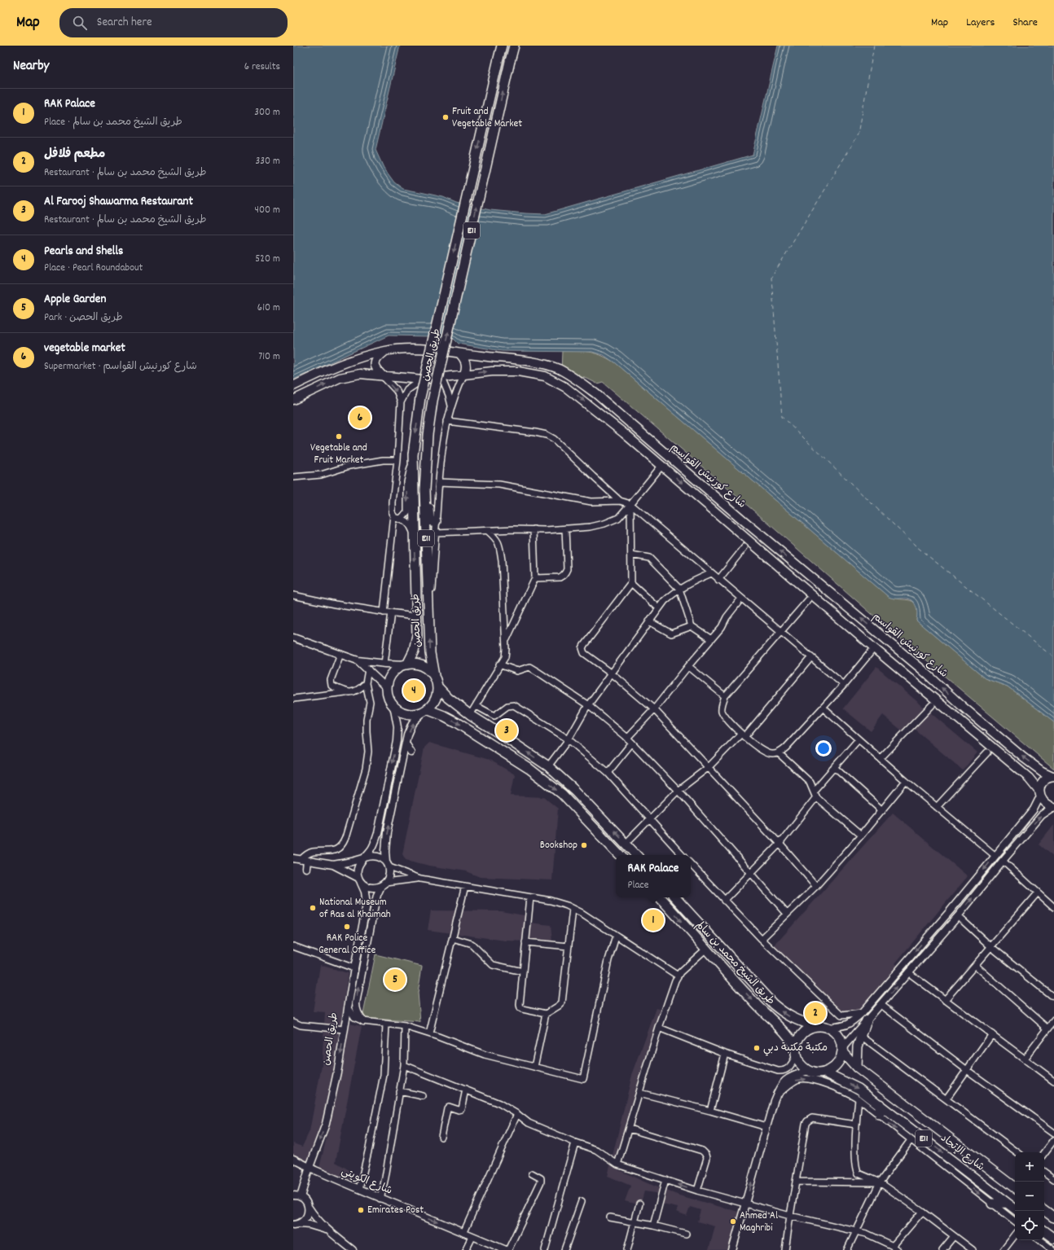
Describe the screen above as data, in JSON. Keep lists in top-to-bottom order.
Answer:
{
  "streets": {
    "main road": [
      "E11",
      "طريق الحصن",
      "شارع كورنيش القواسم",
      "طريق الشيخ محمد بن سالم",
      "شارع الإتحاد"
    ],
    "street": ["شارع الكويتي"]
  },
  "crossings": [
    ["طريق الحصن", "شارع الكويتي"],
    ["طريق الشيخ محمد بن سالم", "شارع الإتحاد"]
  ],
  "one_way": ["شارع الكويتي"],
  "places": [
    "Fruit and Vegetable Market",
    "Vegetable and Fruit Market",
    "Bookshop",
    "National Museum of Ras al Khaimah",
    "RAK Police General Office",
    "مكتبة مكتبة دبي",
    "Emirates Post",
    "Ahmed Al Maghribi"
  ],
  "page": {
    "header": "Map",
    "search": "Search here",
    "nav": ["Map", "Layers", "Share"],
    "heading": ["Nearby", "6 results"],
    "list": [
      {
        "mark": "1",
        "name": "RAK Palace",
        "note": "Place · طريق الشيخ محمد بن سالم",
        "value": "300 m"
      },
      {
        "mark": "2",
        "name": "مطعم فلافل",
        "note": "Restaurant · طريق الشيخ محمد بن سالم",
        "value": "330 m"
      },
      {
        "mark": "3",
        "name": "Al Farooj Shawarma Restaurant",
        "note": "Restaurant · طريق الشيخ محمد بن سالم",
        "value": "400 m"
      },
      {
        "mark": "4",
        "name": "Pearls and Shells",
        "note": "Place · Pearl Roundabout",
        "value": "520 m"
      },
      {
        "mark": "5",
        "name": "Apple Garden",
        "note": "Park · طريق الحصن",
        "value": "610 m"
      },
      {
        "mark": "6",
        "name": "vegetable market",
        "note": "Supermarket · شارع كورنيش القواسم",
        "value": "710 m"
      }
    ],
    "pins": [
      "6",
      "4",
      "3",
      "1",
      "5",
      "2"
    ],
    "popup": ["RAK Palace", "Place"],
    "map_buttons": ["+", "−"]
  }
}
